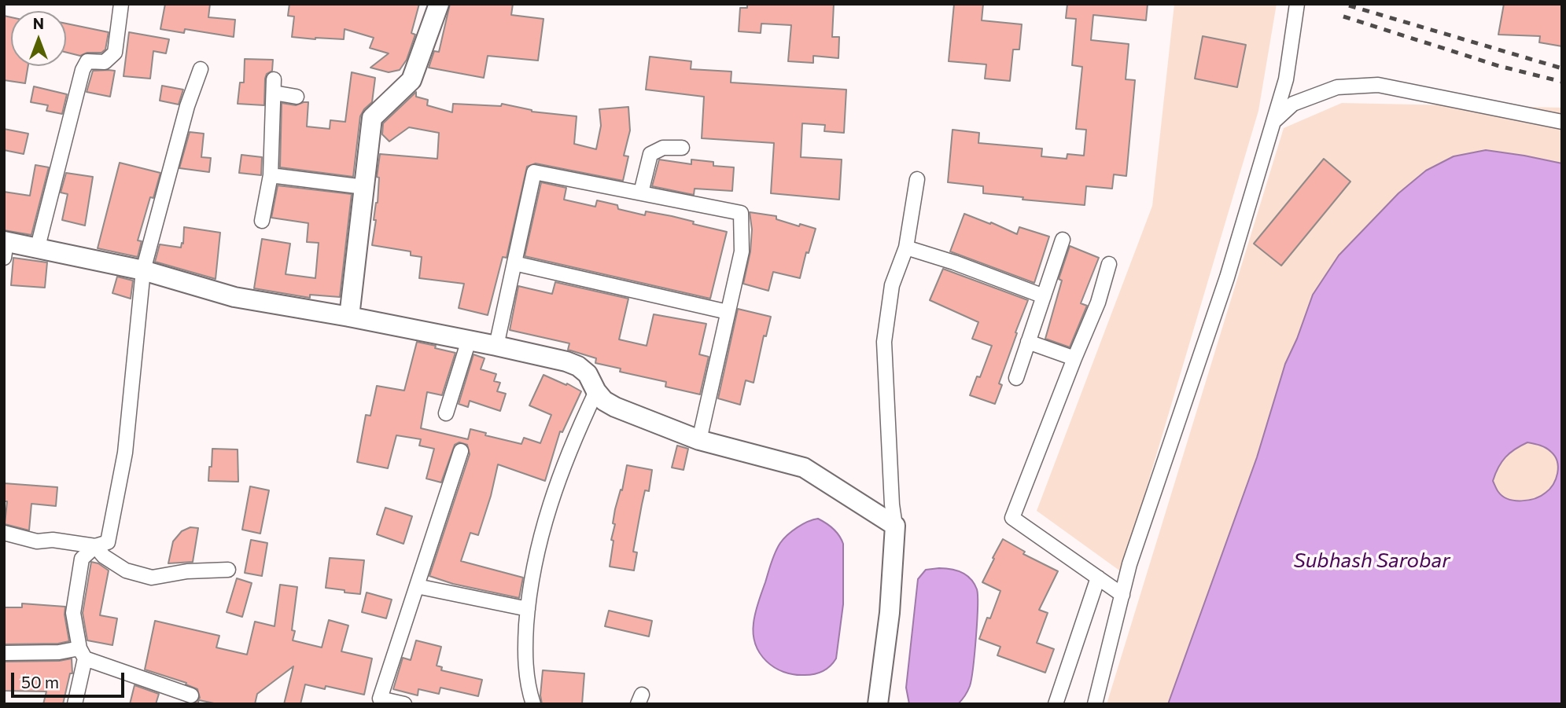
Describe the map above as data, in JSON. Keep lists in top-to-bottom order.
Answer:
{
  "water": ["Subhash Sarobar"],
  "scale_bar": "50 m",
  "north": "top"
}
